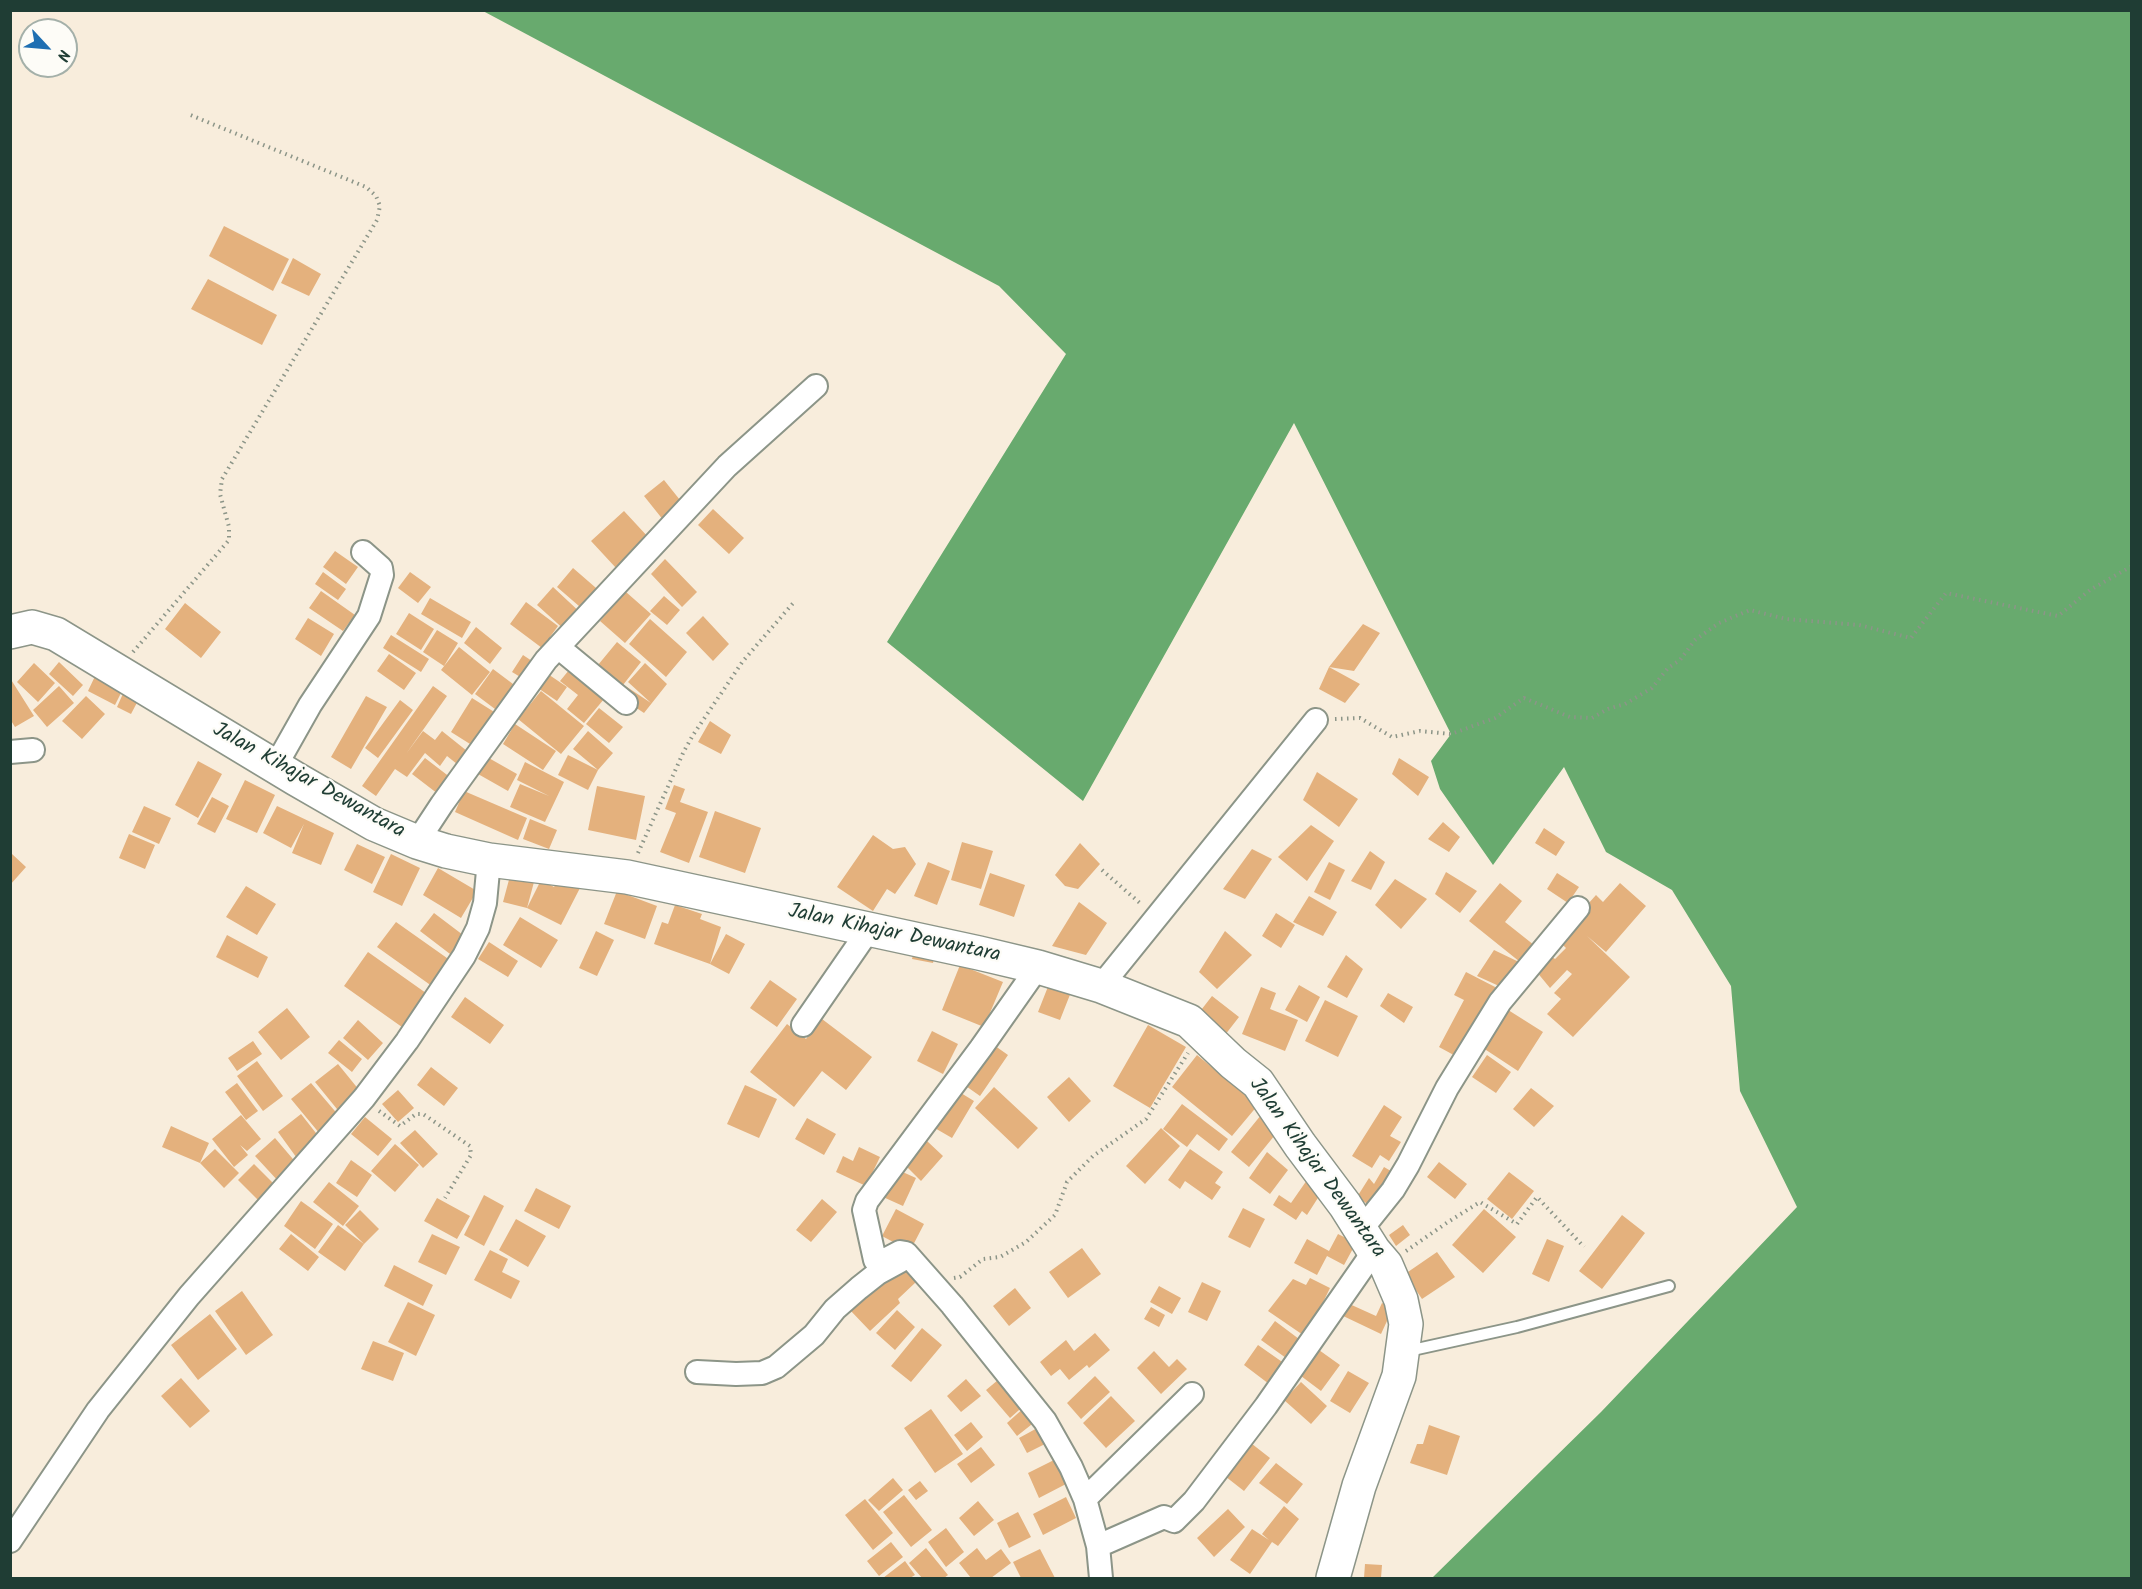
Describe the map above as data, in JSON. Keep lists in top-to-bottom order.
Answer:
{
  "streets": {
    "main road": ["Jalan Kihajar Dewantara"]
  },
  "north": "bottom right"
}
